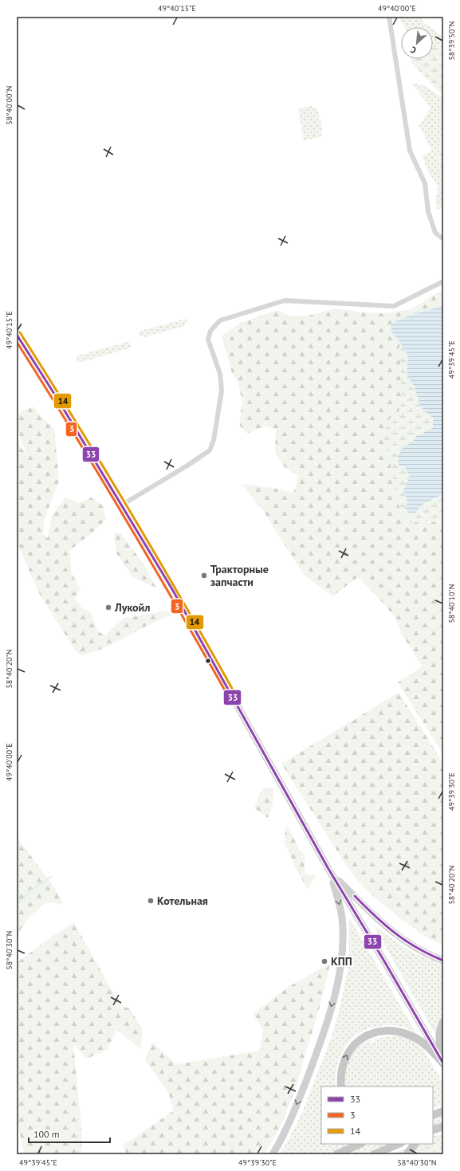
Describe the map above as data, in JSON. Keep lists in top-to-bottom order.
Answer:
{
  "places": [
    "Тракторные запчасти",
    "Лукойл",
    "Котельная",
    "КПП"
  ],
  "lines": ["transit line 14", "transit line 33", "transit line 3"],
  "legend": ["33", "3", "14"],
  "scale_bar": "100 m",
  "north": "bottom left",
  "coordinates": [
    "49°40'15\"E",
    "49°40'00\"E",
    "58°39'50\"N",
    "58°40'00\"N",
    "49°39'45\"E",
    "58°40'10\"N",
    "58°40'20\"N",
    "49°39'30\"E",
    "58°40'30\"N"
  ]
}
